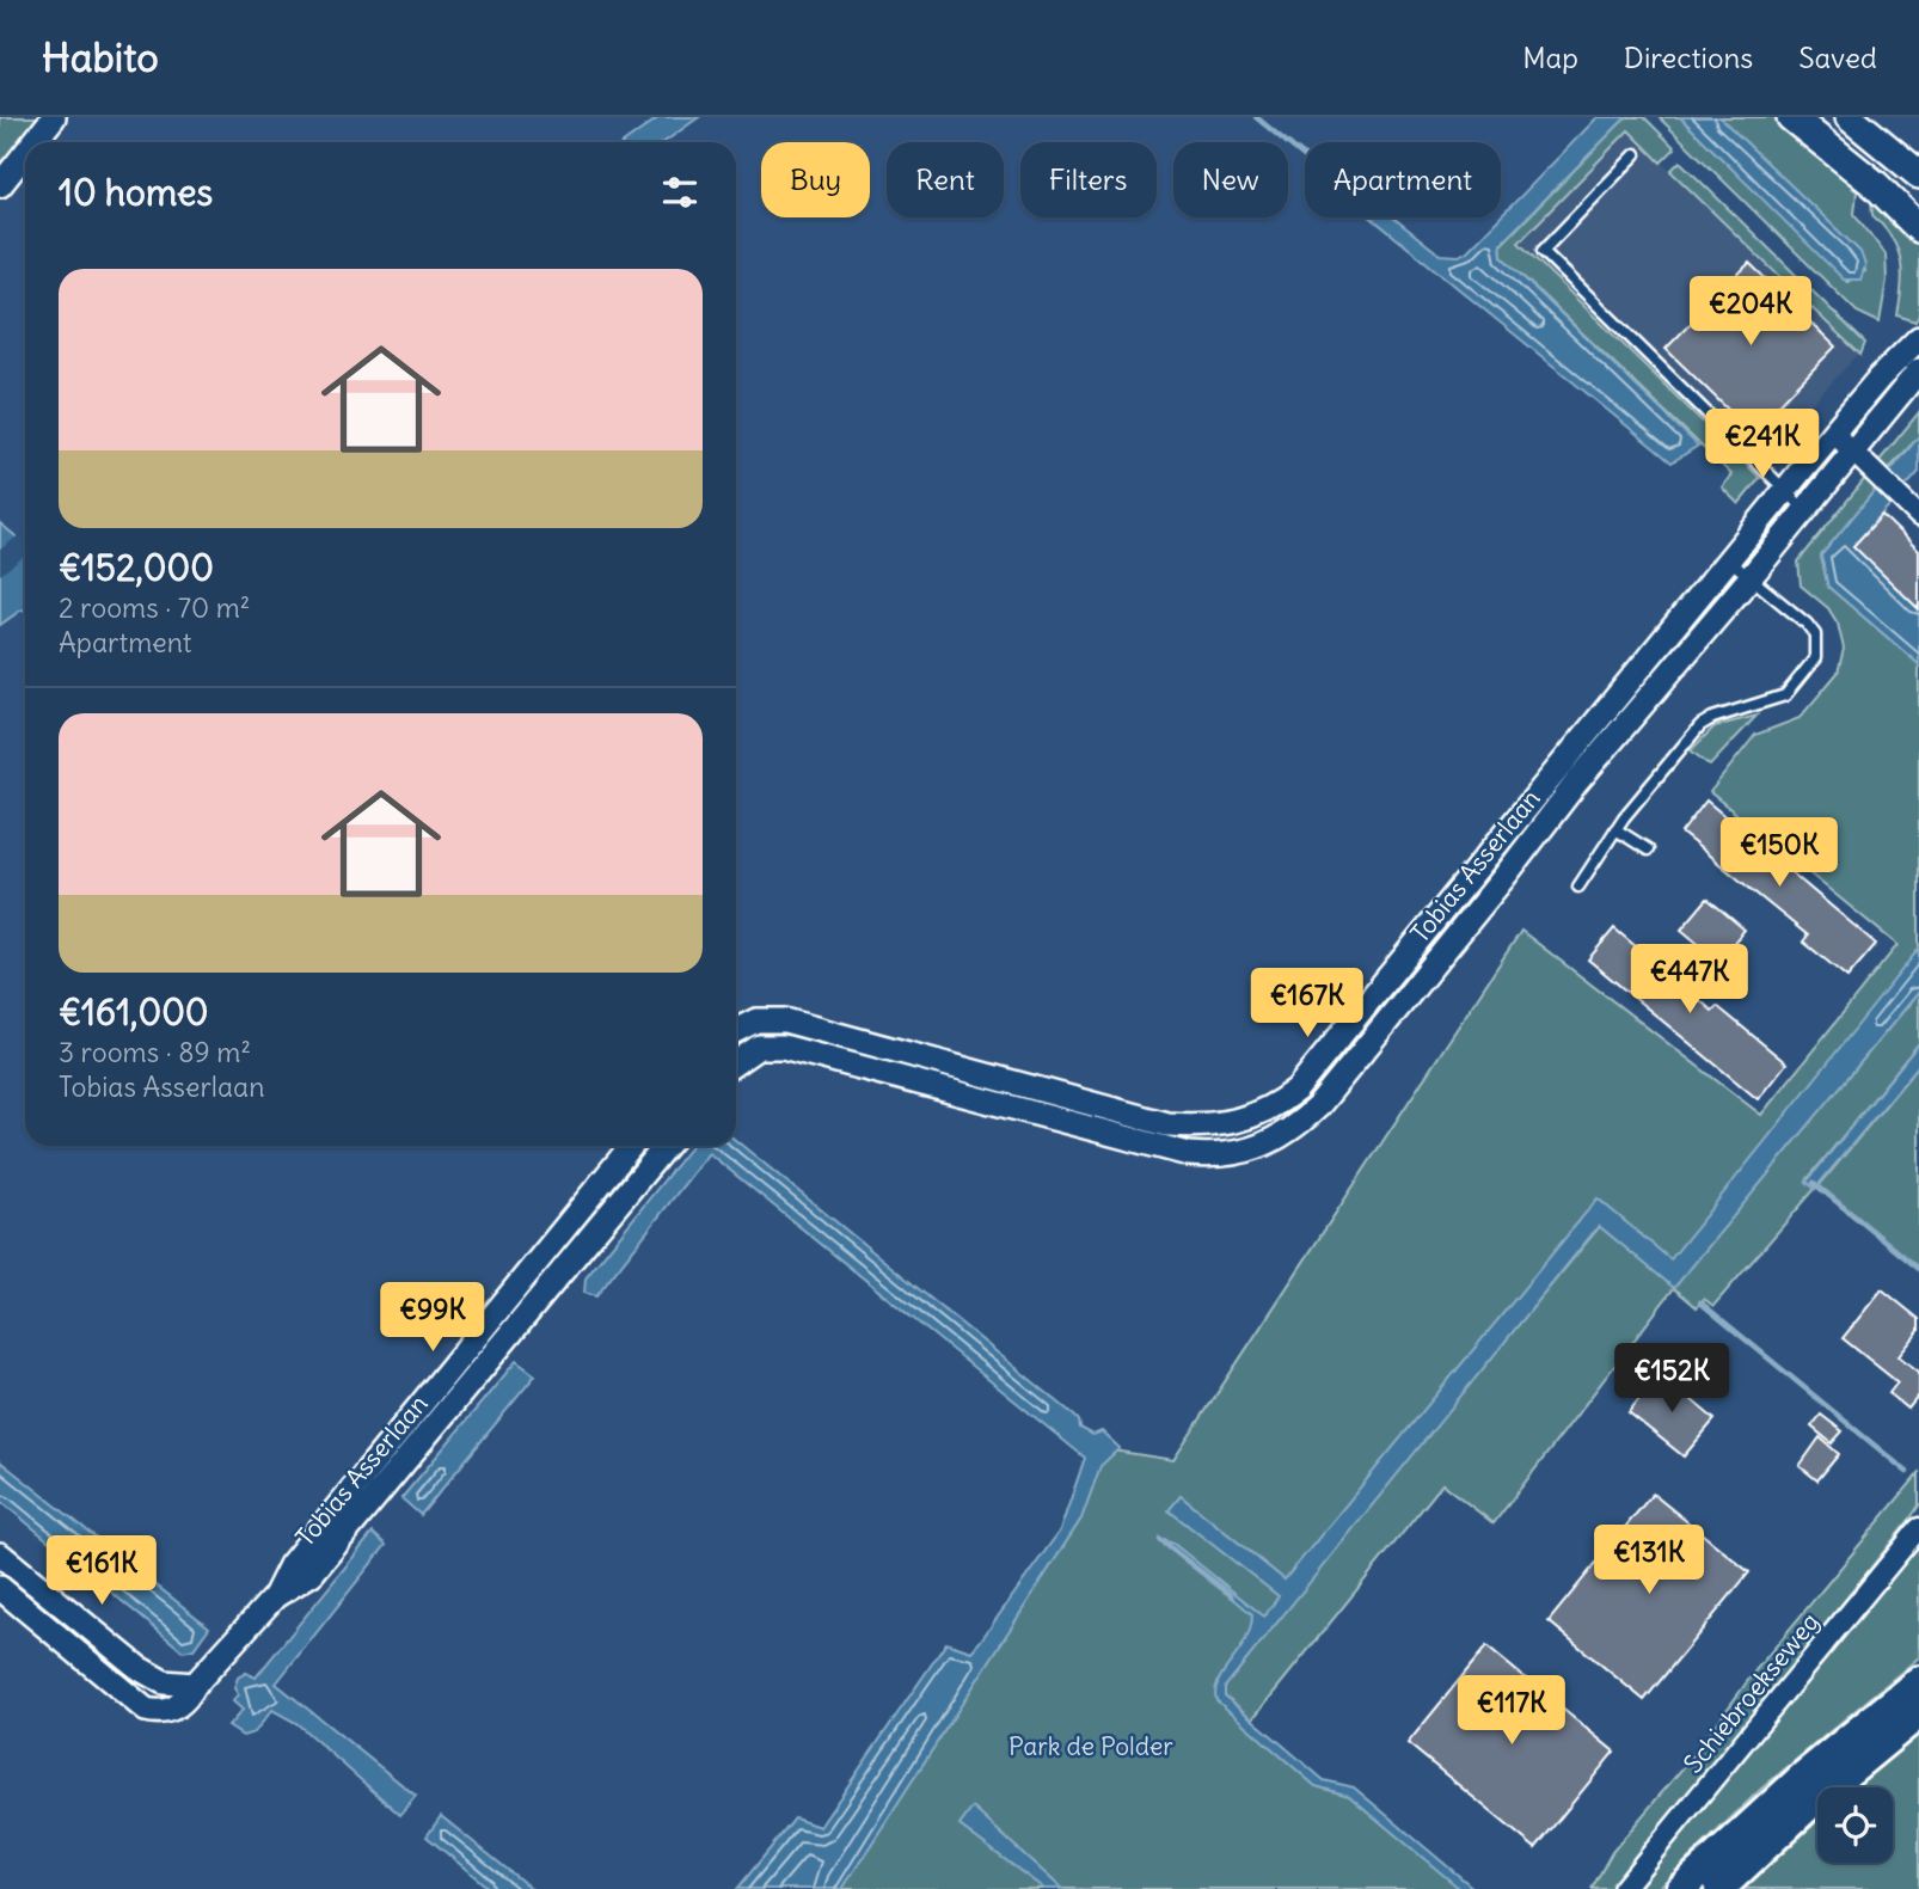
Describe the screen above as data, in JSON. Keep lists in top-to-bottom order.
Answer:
{
  "streets": {
    "street": ["Tobias Asserlaan", "Schiebroekseweg"]
  },
  "parks": ["Park de Polder"],
  "page": {
    "header": "Habito",
    "nav": ["Map", "Directions", "Saved"],
    "chip": [
      "Buy",
      "Rent",
      "Filters",
      "New",
      "Apartment"
    ],
    "heading": "10 homes",
    "list": [
      {
        "name": "€152,000",
        "note": "2 rooms · 70 m² · Apartment"
      },
      {
        "name": "€161,000",
        "note": "3 rooms · 89 m² · Tobias Asserlaan"
      }
    ],
    "price": [
      "€204K",
      "€241K",
      "€150K",
      "€447K",
      "€167K",
      "€99K",
      "€152K",
      "€131K",
      "€161K",
      "€117K"
    ]
  }
}
